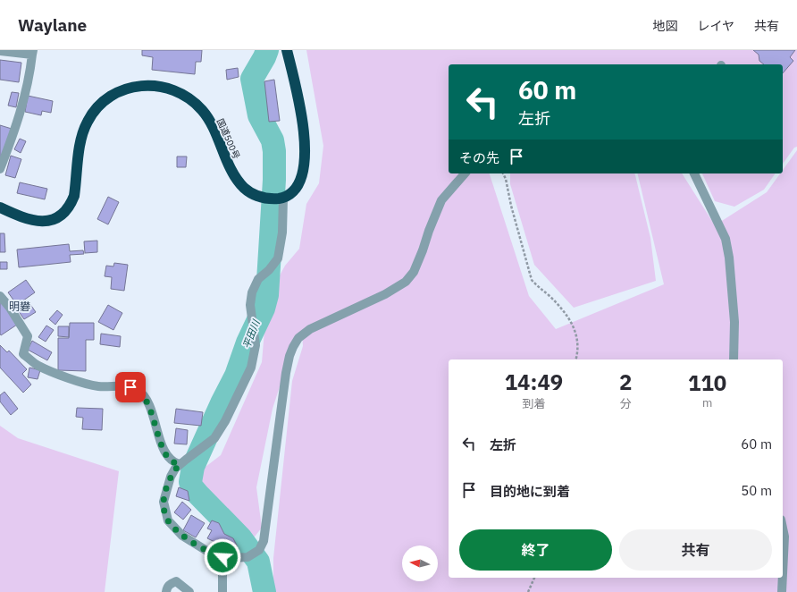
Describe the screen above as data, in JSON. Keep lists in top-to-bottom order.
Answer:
{
  "streets": {
    "highway": ["国道500号"]
  },
  "districts": ["明礬"],
  "water": ["平田川"],
  "north": "left",
  "page": {
    "header": "Waylane",
    "nav": ["地図", "レイヤ", "共有"],
    "turn": ["60 m", "左折"],
    "then": "その先",
    "eta": [
      "14:49",
      "到着",
      "2",
      "分",
      "110",
      "m"
    ],
    "list": [
      {
        "name": "左折",
        "value": "60 m"
      },
      {
        "name": "目的地に到着",
        "value": "50 m"
      }
    ],
    "buttons": ["終了", "共有"]
  }
}
